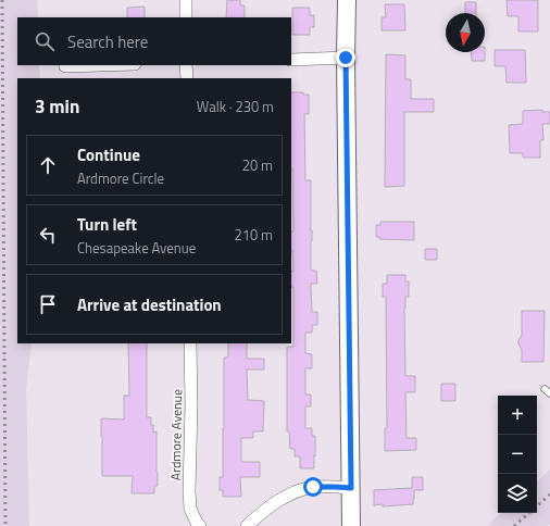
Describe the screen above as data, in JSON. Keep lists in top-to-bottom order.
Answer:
{
  "streets": {
    "street": ["Ardmore Avenue"]
  },
  "north": "bottom",
  "page": {
    "search": "Search here",
    "heading": ["3 min", "Walk · 230 m"],
    "list": [
      ["Continue", "Ardmore Circle", "20 m"],
      ["Turn left", "Chesapeake Avenue", "210 m"],
      "Arrive at destination"
    ],
    "map_buttons": ["+", "−"]
  }
}
